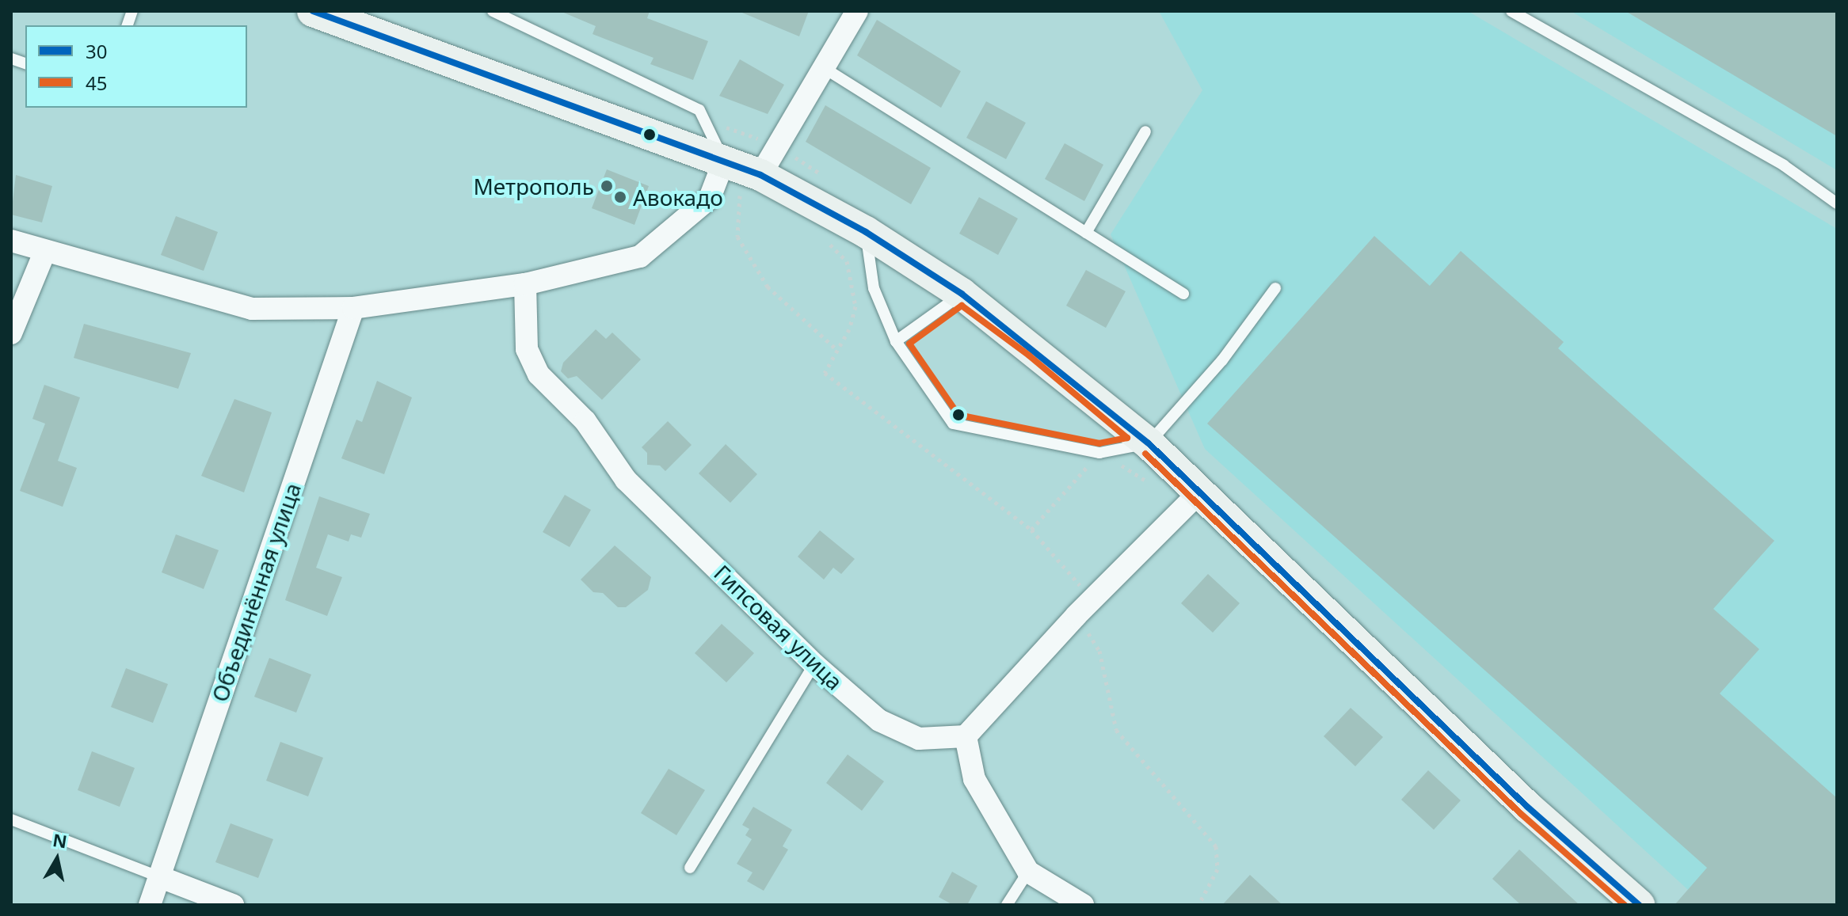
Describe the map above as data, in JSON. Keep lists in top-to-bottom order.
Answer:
{
  "streets": {
    "street": ["Объединённая улица", "Гипсовая улица"]
  },
  "places": ["Метрополь", "Авокадо"],
  "lines": ["transit line 30", "transit line 45"],
  "legend": ["30", "45"],
  "north": "top"
}
